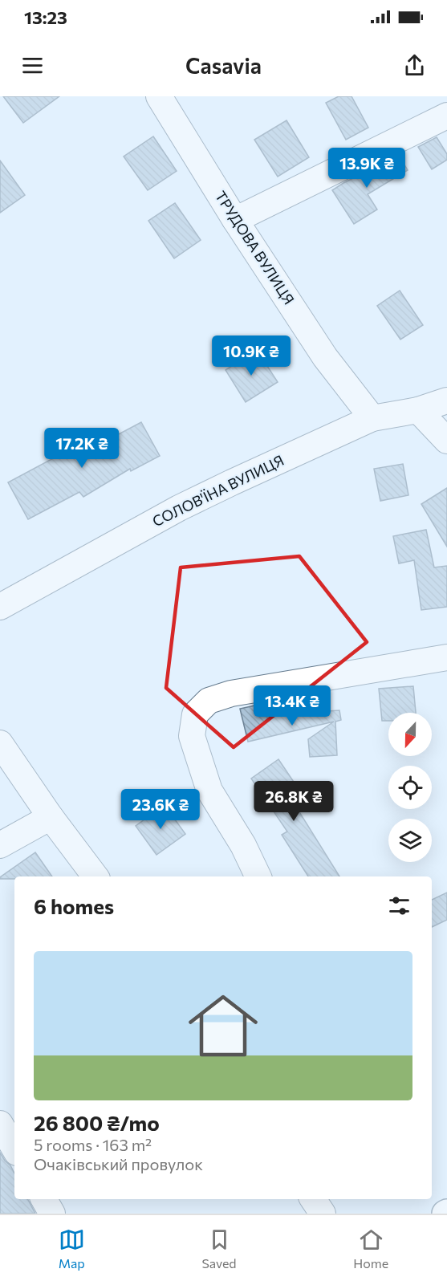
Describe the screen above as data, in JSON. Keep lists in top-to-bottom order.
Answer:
{
  "streets": {
    "street": ["ТРУДОВА ВУЛИЦЯ", "СОЛОВ'ЇНА ВУЛИЦЯ"]
  },
  "crossings": [
    ["ТРУДОВА ВУЛИЦЯ", "СОЛОВ'ЇНА ВУЛИЦЯ"]
  ],
  "north": "bottom",
  "page": {
    "status": "13:23",
    "header": "Casavia",
    "price": [
      "13.9K ₴",
      "10.9K ₴",
      "17.2K ₴",
      "13.4K ₴",
      "26.8K ₴",
      "23.6K ₴"
    ],
    "heading": "6 homes",
    "list": [
      {
        "name": "26 800 ₴/mo",
        "note": "5 rooms · 163 m² · Очаківський провулок"
      }
    ],
    "tabs": ["Map", "Saved", "Home"]
  }
}
